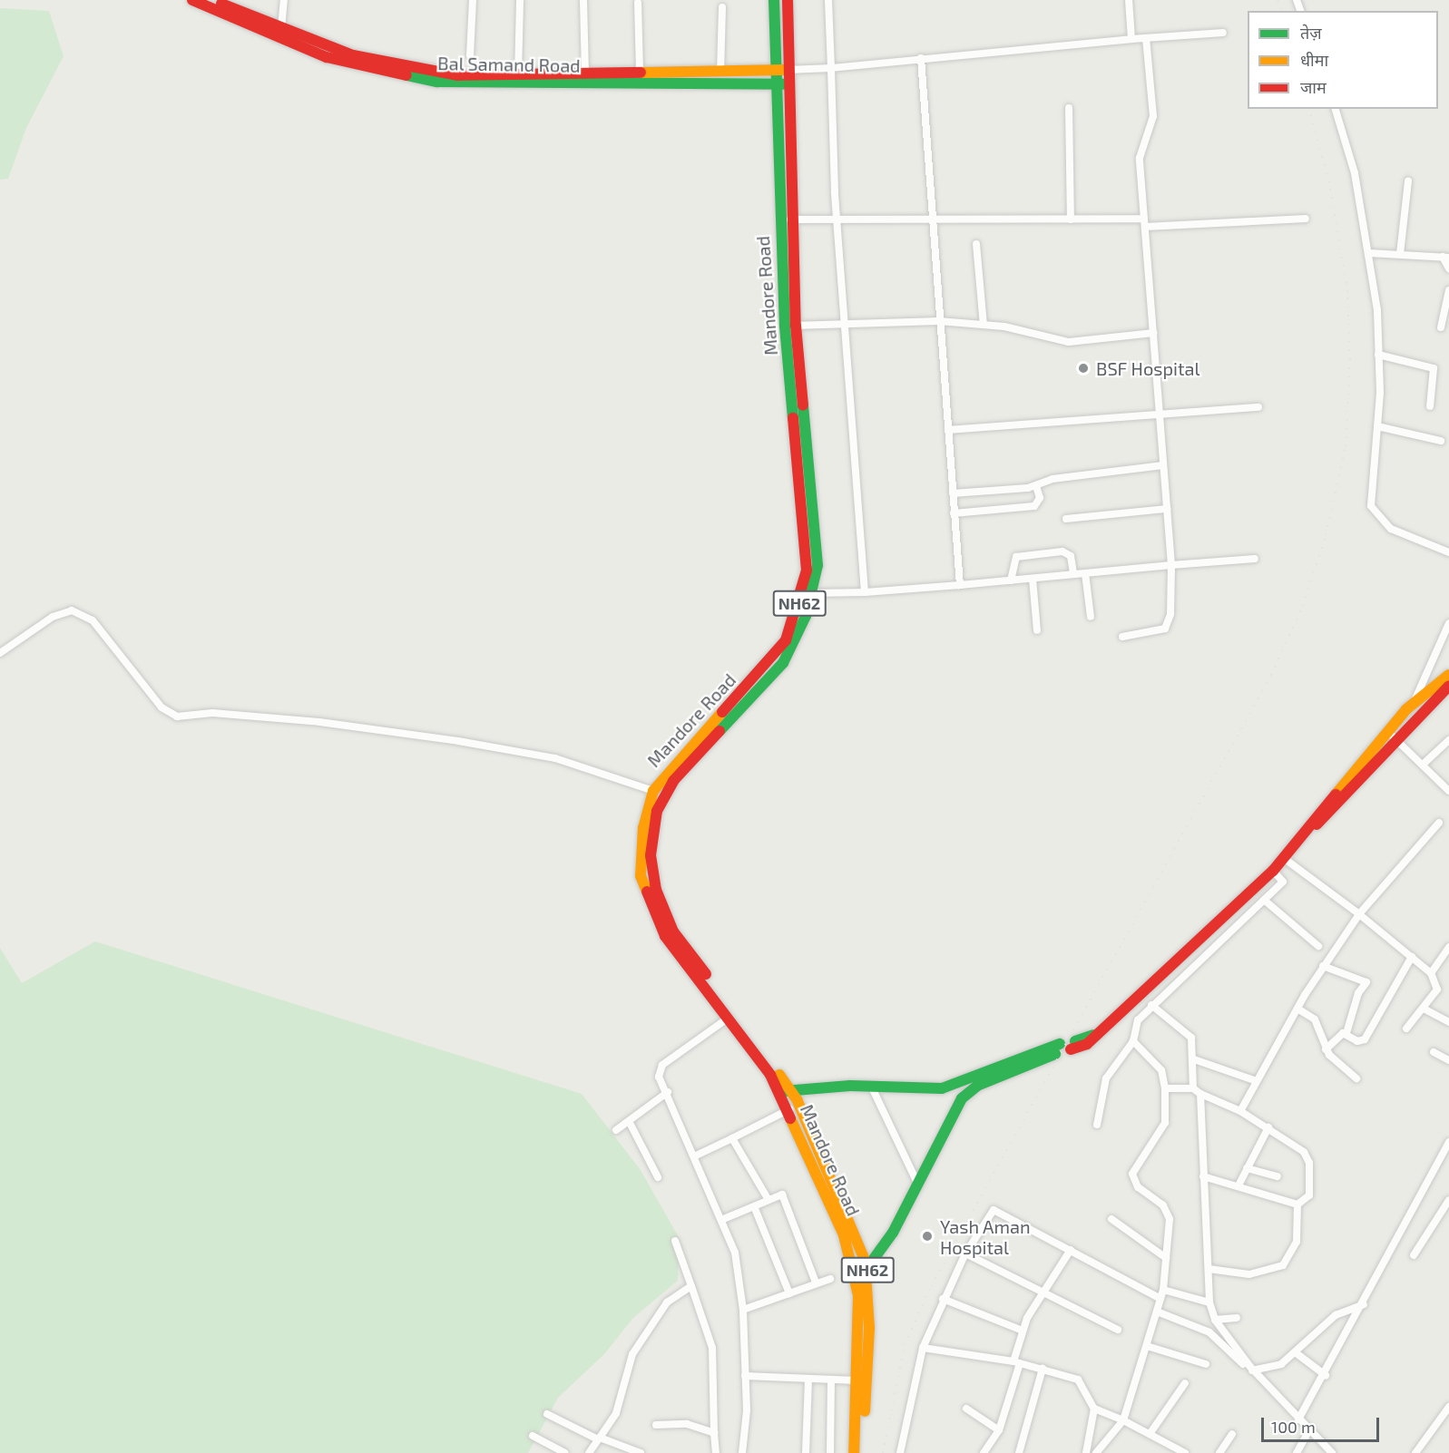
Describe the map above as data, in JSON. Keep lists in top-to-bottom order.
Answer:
{
  "streets": {
    "main road": ["Bal Samand Road", "Mandore Road", "NH62"]
  },
  "crossings": [
    ["Bal Samand Road", "Mandore Road"]
  ],
  "places": ["BSF Hospital", "Yash Aman Hospital"],
  "legend": ["तेज़", "धीमा", "जाम"],
  "scale_bar": "100 m"
}
